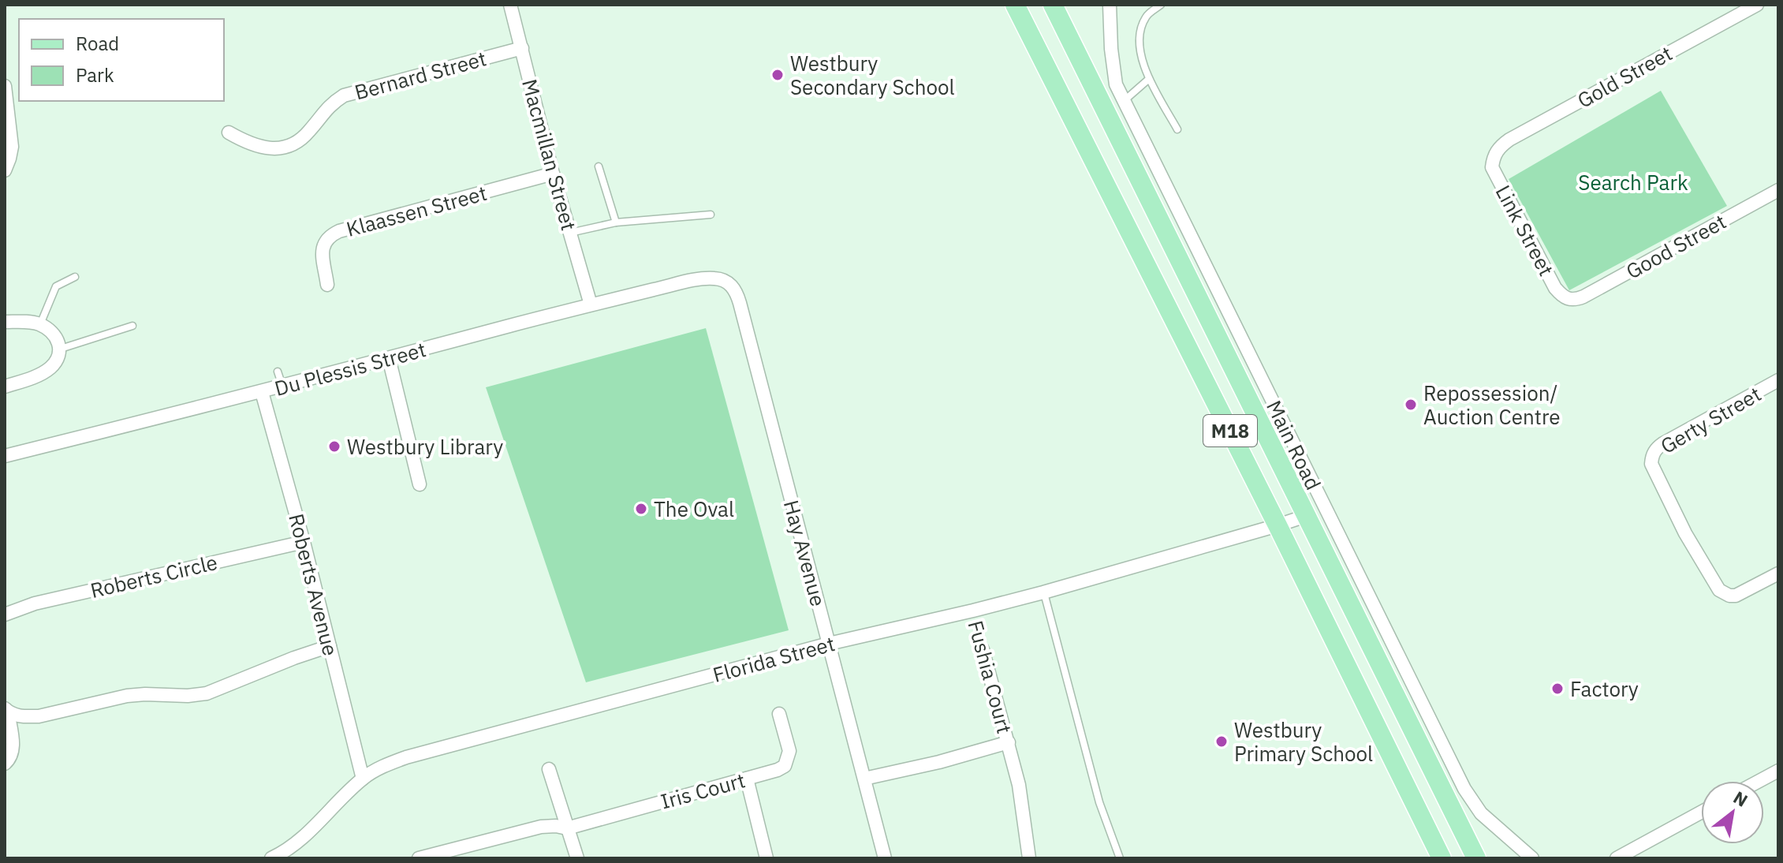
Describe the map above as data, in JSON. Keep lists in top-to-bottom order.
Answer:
{
  "streets": {
    "main road": ["M18", "Main Road"],
    "street": [
      "Bernard Street",
      "Gold Street",
      "Macmillan Street",
      "Klaassen Street",
      "Link Street",
      "Good Street",
      "Du Plessis Street",
      "Gerty Street",
      "Hay Avenue",
      "Roberts Circle",
      "Roberts Avenue",
      "Florida Street",
      "Fushia Court",
      "Iris Court"
    ]
  },
  "crossings": [
    ["Bernard Street", "Macmillan Street"],
    ["Gold Street", "Link Street"],
    ["Macmillan Street", "Klaassen Street"],
    ["Macmillan Street", "Du Plessis Street"],
    ["Link Street", "Good Street"],
    ["Du Plessis Street", "Hay Avenue"],
    ["Du Plessis Street", "Roberts Avenue"],
    ["M18", "Florida Street"],
    ["Main Road", "Florida Street"],
    ["Hay Avenue", "Florida Street"],
    ["Roberts Circle", "Roberts Avenue"],
    ["Roberts Avenue", "Florida Street"],
    ["Florida Street", "Fushia Court"]
  ],
  "parks": ["Search Park"],
  "places": [
    "Westbury Secondary School",
    "Repossession/ Auction Centre",
    "Westbury Library",
    "The Oval",
    "Factory",
    "Westbury Primary School"
  ],
  "legend": ["Road", "Park"],
  "north": "top right"
}
